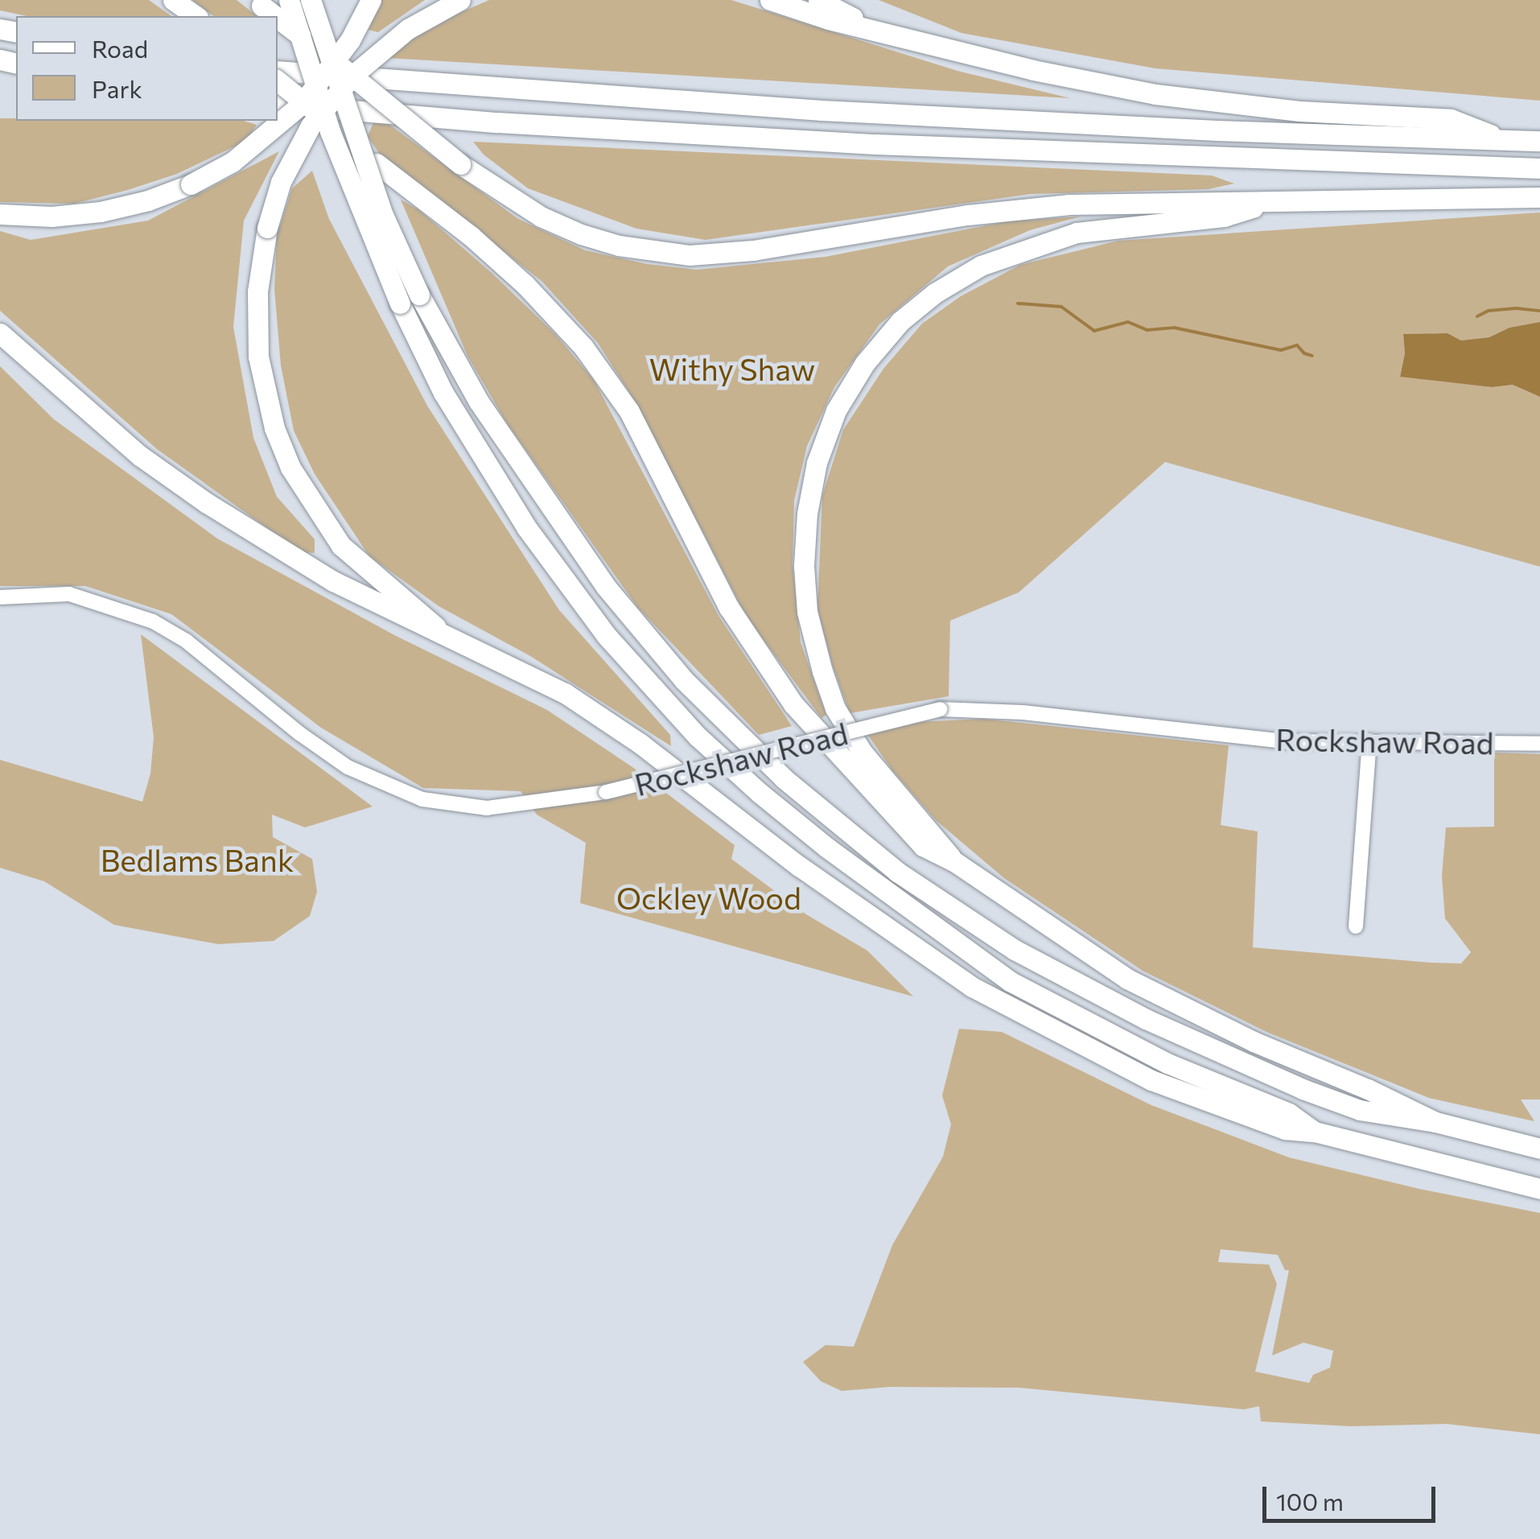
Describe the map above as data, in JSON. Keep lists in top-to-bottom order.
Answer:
{
  "streets": {
    "street": ["Rockshaw Road"]
  },
  "parks": ["Withy Shaw", "Bedlams Bank", "Ockley Wood"],
  "legend": ["Road", "Park"],
  "scale_bar": "100 m"
}
